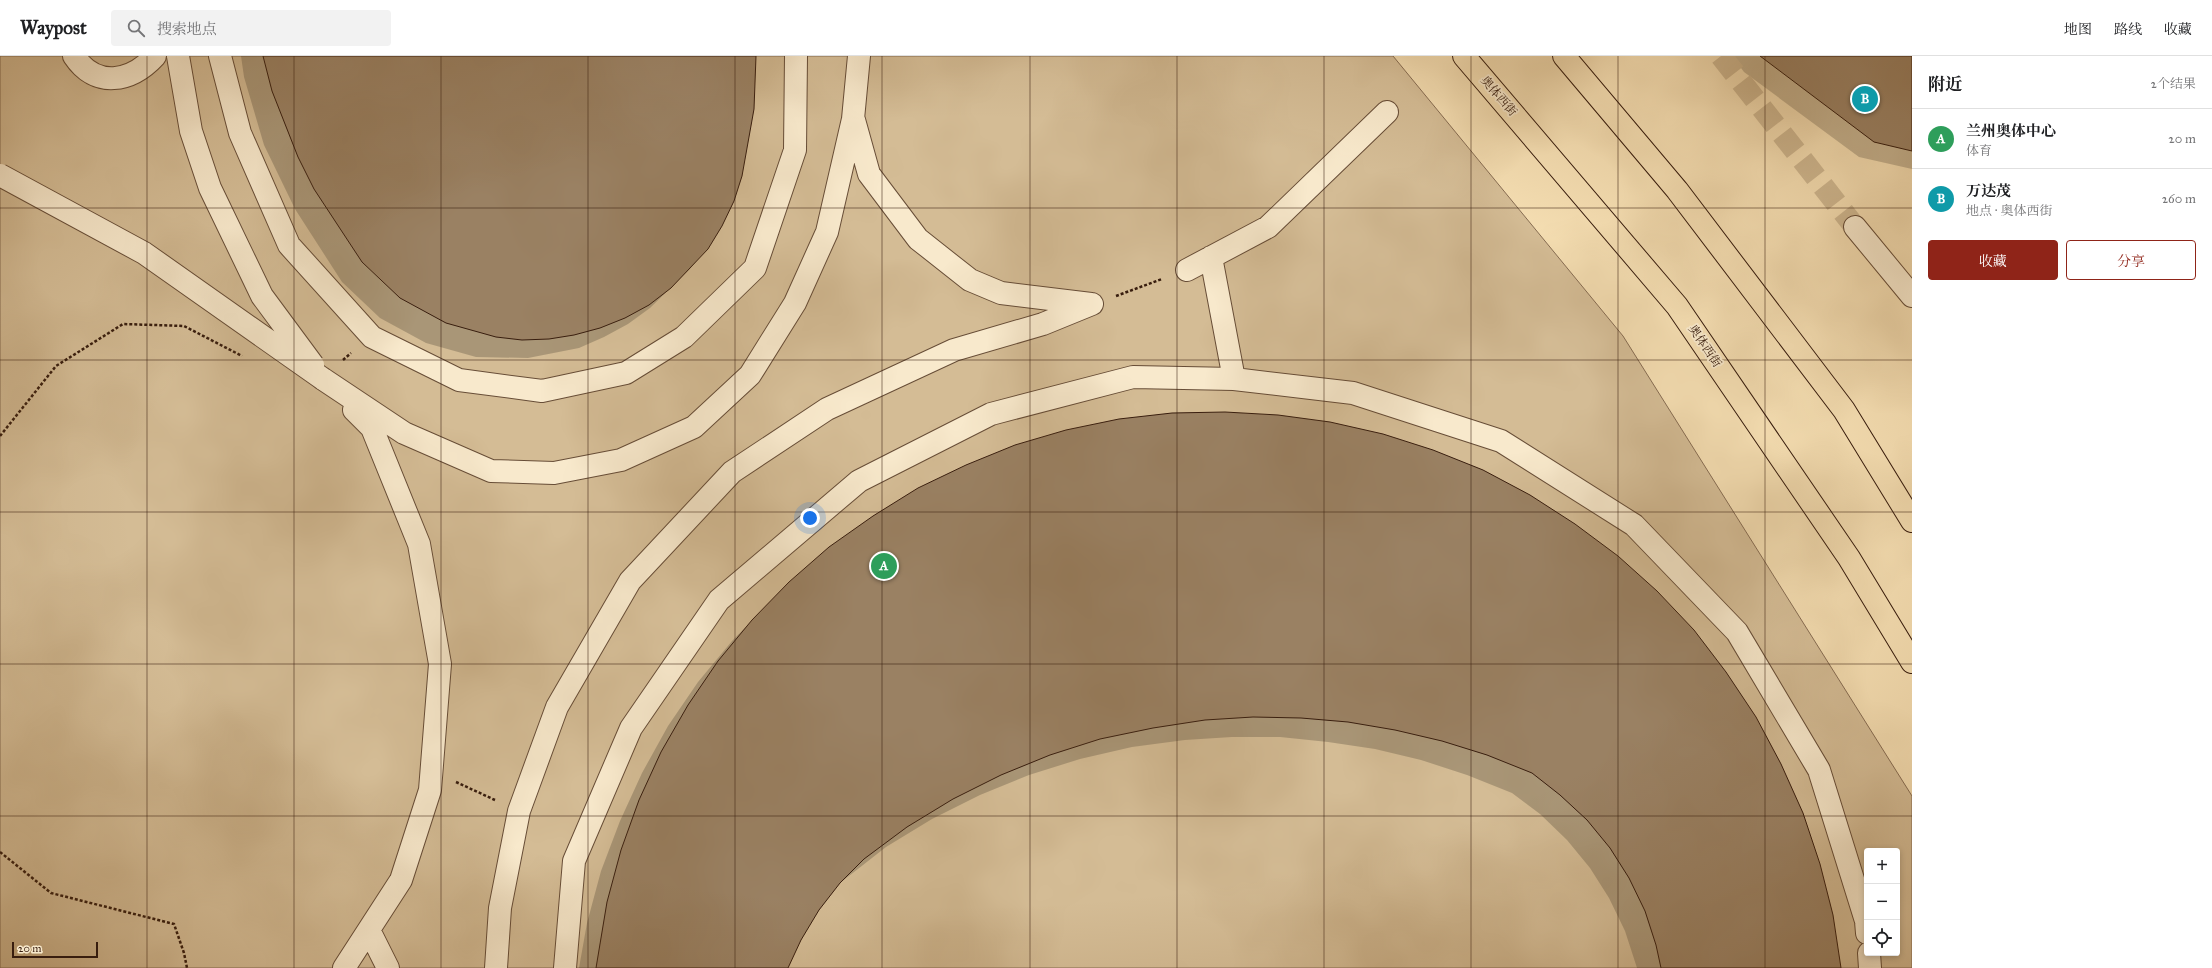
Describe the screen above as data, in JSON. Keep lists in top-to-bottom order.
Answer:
{
  "streets": {
    "main road": ["奥体西街"]
  },
  "scale_bar": "20 m",
  "page": {
    "header": "Waypost",
    "search": "搜索地点",
    "nav": ["地图", "路线", "收藏"],
    "heading": ["附近", "2个结果"],
    "pins": ["B", "A"],
    "list": [
      {
        "mark": "A",
        "name": "兰州奥体中心",
        "note": "体育",
        "value": "20 m"
      },
      {
        "mark": "B",
        "name": "万达茂",
        "note": "地点 · 奥体西街",
        "value": "260 m"
      }
    ],
    "buttons": ["收藏", "分享"],
    "map_buttons": ["+", "−"],
    "scale": "20 m"
  }
}
